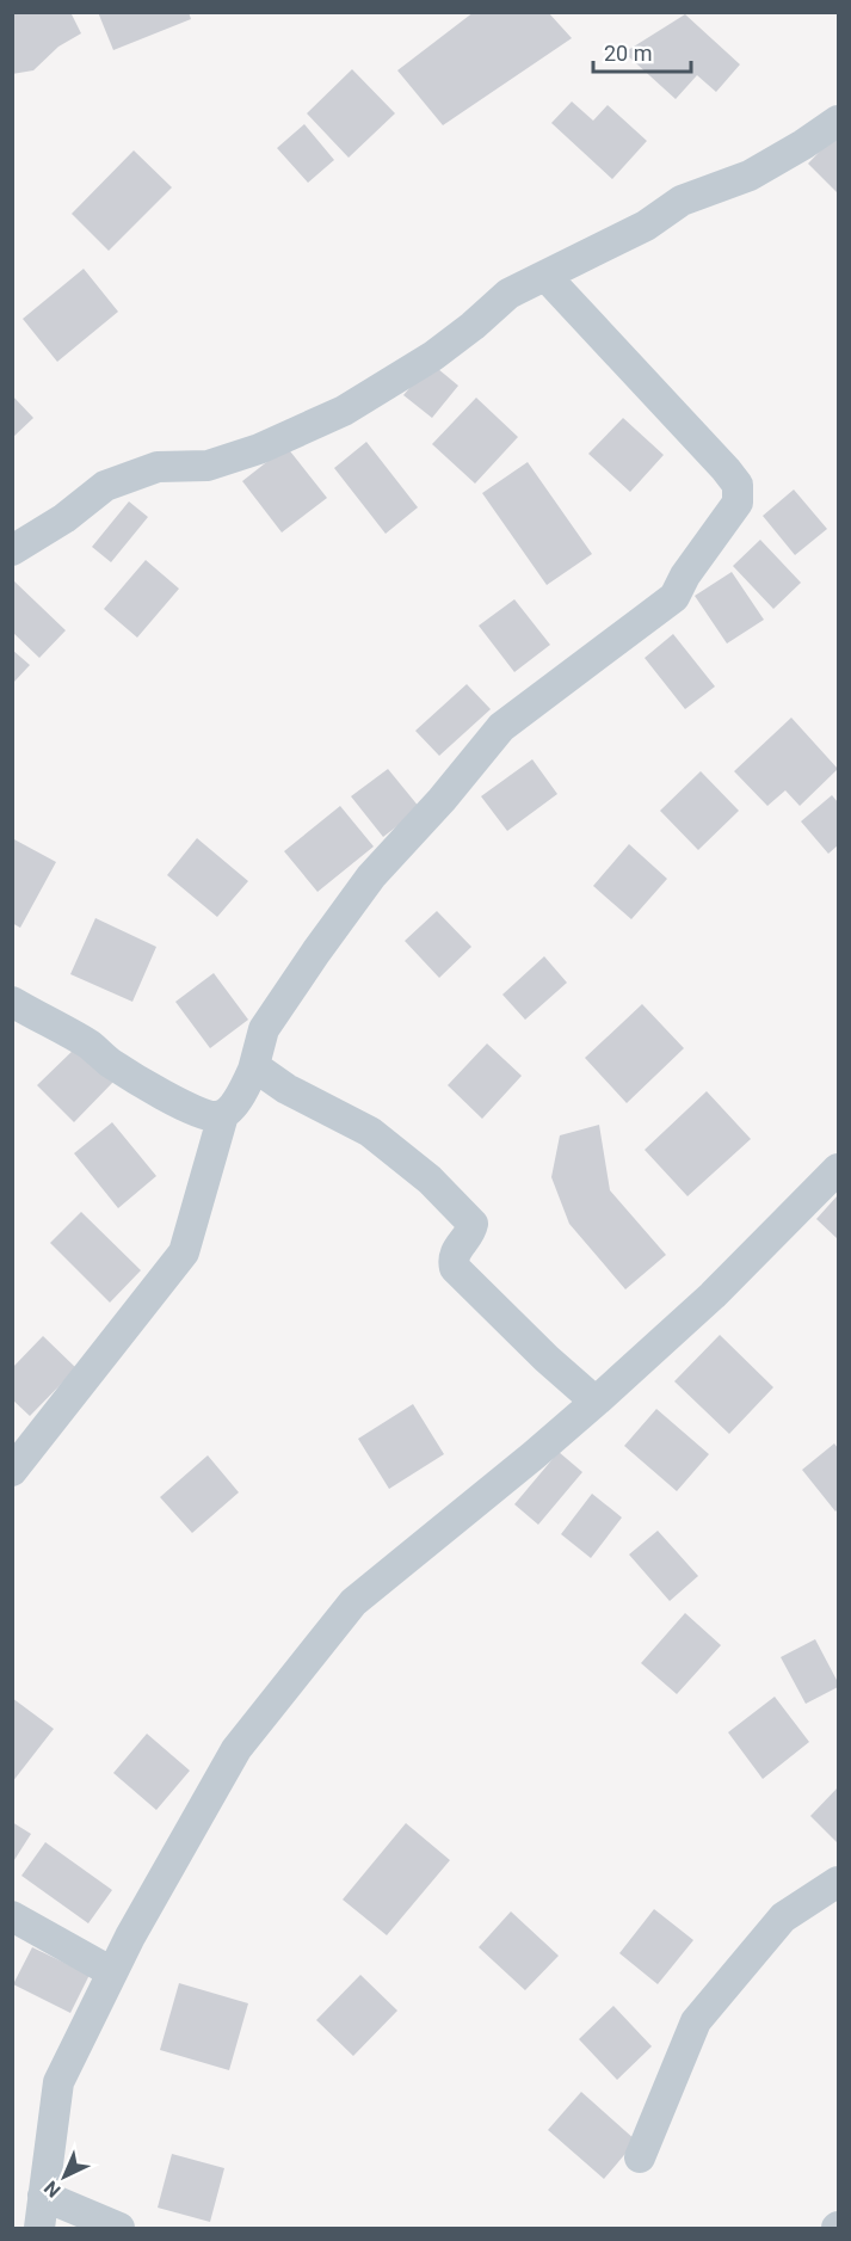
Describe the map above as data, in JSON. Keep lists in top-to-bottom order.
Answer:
{
  "scale_bar": "20 m",
  "north": "bottom left"
}
